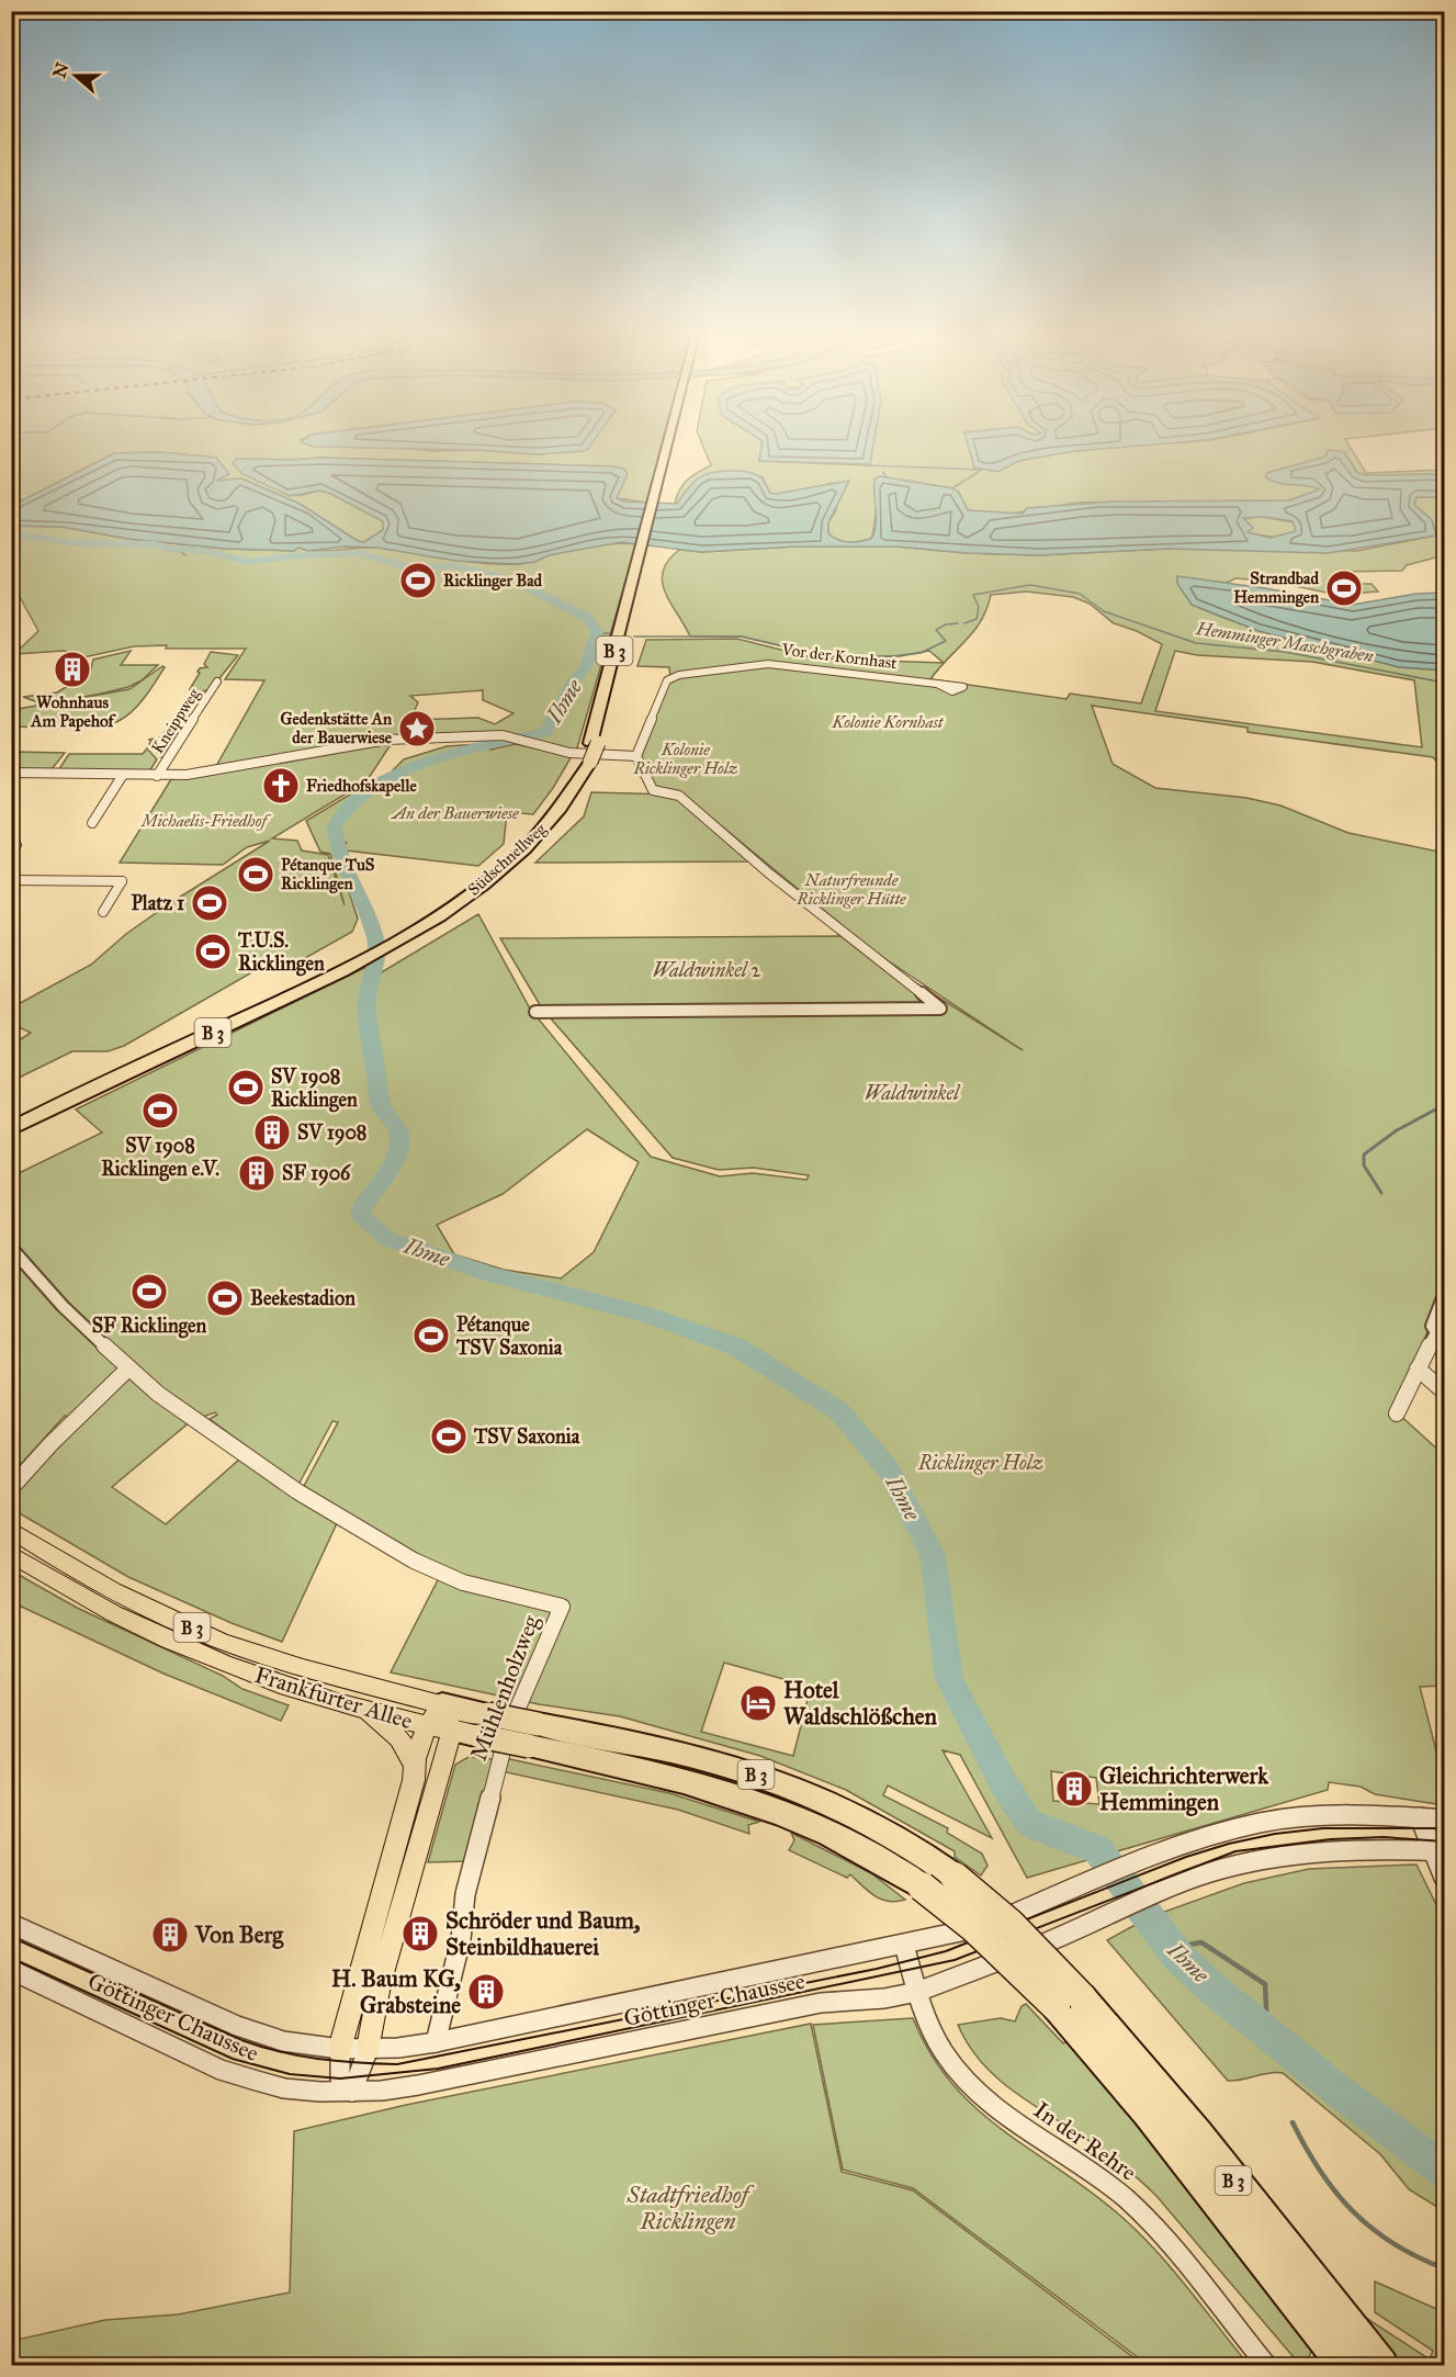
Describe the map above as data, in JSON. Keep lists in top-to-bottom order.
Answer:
{
  "streets": {
    "highway": ["B 3", "Südschnellweg", "Frankfurter Allee"],
    "street": [
      "Vor der Kornhast",
      "Kneippweg",
      "Mühlenholzweg",
      "Göttinger Chaussee",
      "In der Rehre"
    ]
  },
  "crossings": [
    ["B 3", "Frankfurter Allee"],
    ["Mühlenholzweg", "Göttinger Chaussee"],
    ["Göttinger Chaussee", "In der Rehre"]
  ],
  "water": ["Hemminger Maschgraben", "Ihme"],
  "parks": [
    "Kolonie Kornhast",
    "Kolonie Ricklinger Holz",
    "An der Bauerwiese",
    "Michaelis-Friedhof",
    "Naturfreunde Ricklinger Hütte",
    "Waldwinkel 2",
    "Waldwinkel",
    "Ricklinger Holz",
    "Stadtfriedhof Ricklingen"
  ],
  "places": {
    "sports": [
      "Ricklinger Bad",
      "Strandbad Hemmingen",
      "Pétanque TuS Ricklingen",
      "Platz 1",
      "T.U.S. Ricklingen",
      "SV 1908 Ricklingen",
      "SV 1908 Ricklingen e.V.",
      "SF Ricklingen",
      "Beekestadion",
      "Pétanque TSV Saxonia",
      "TSV Saxonia"
    ],
    "building": [
      "Wohnhaus Am Papehof",
      "SV 1908",
      "SF 1906",
      "Gleichrichterwerk Hemmingen",
      "Schröder und Baum, Steinbildhauerei",
      "Von Berg",
      "H. Baum KG, Grabsteine"
    ],
    "place": ["Gedenkstätte An der Bauerwiese"],
    "church": ["Friedhofskapelle"],
    "hotel": ["Hotel Waldschlößchen"]
  },
  "north": "left"
}
